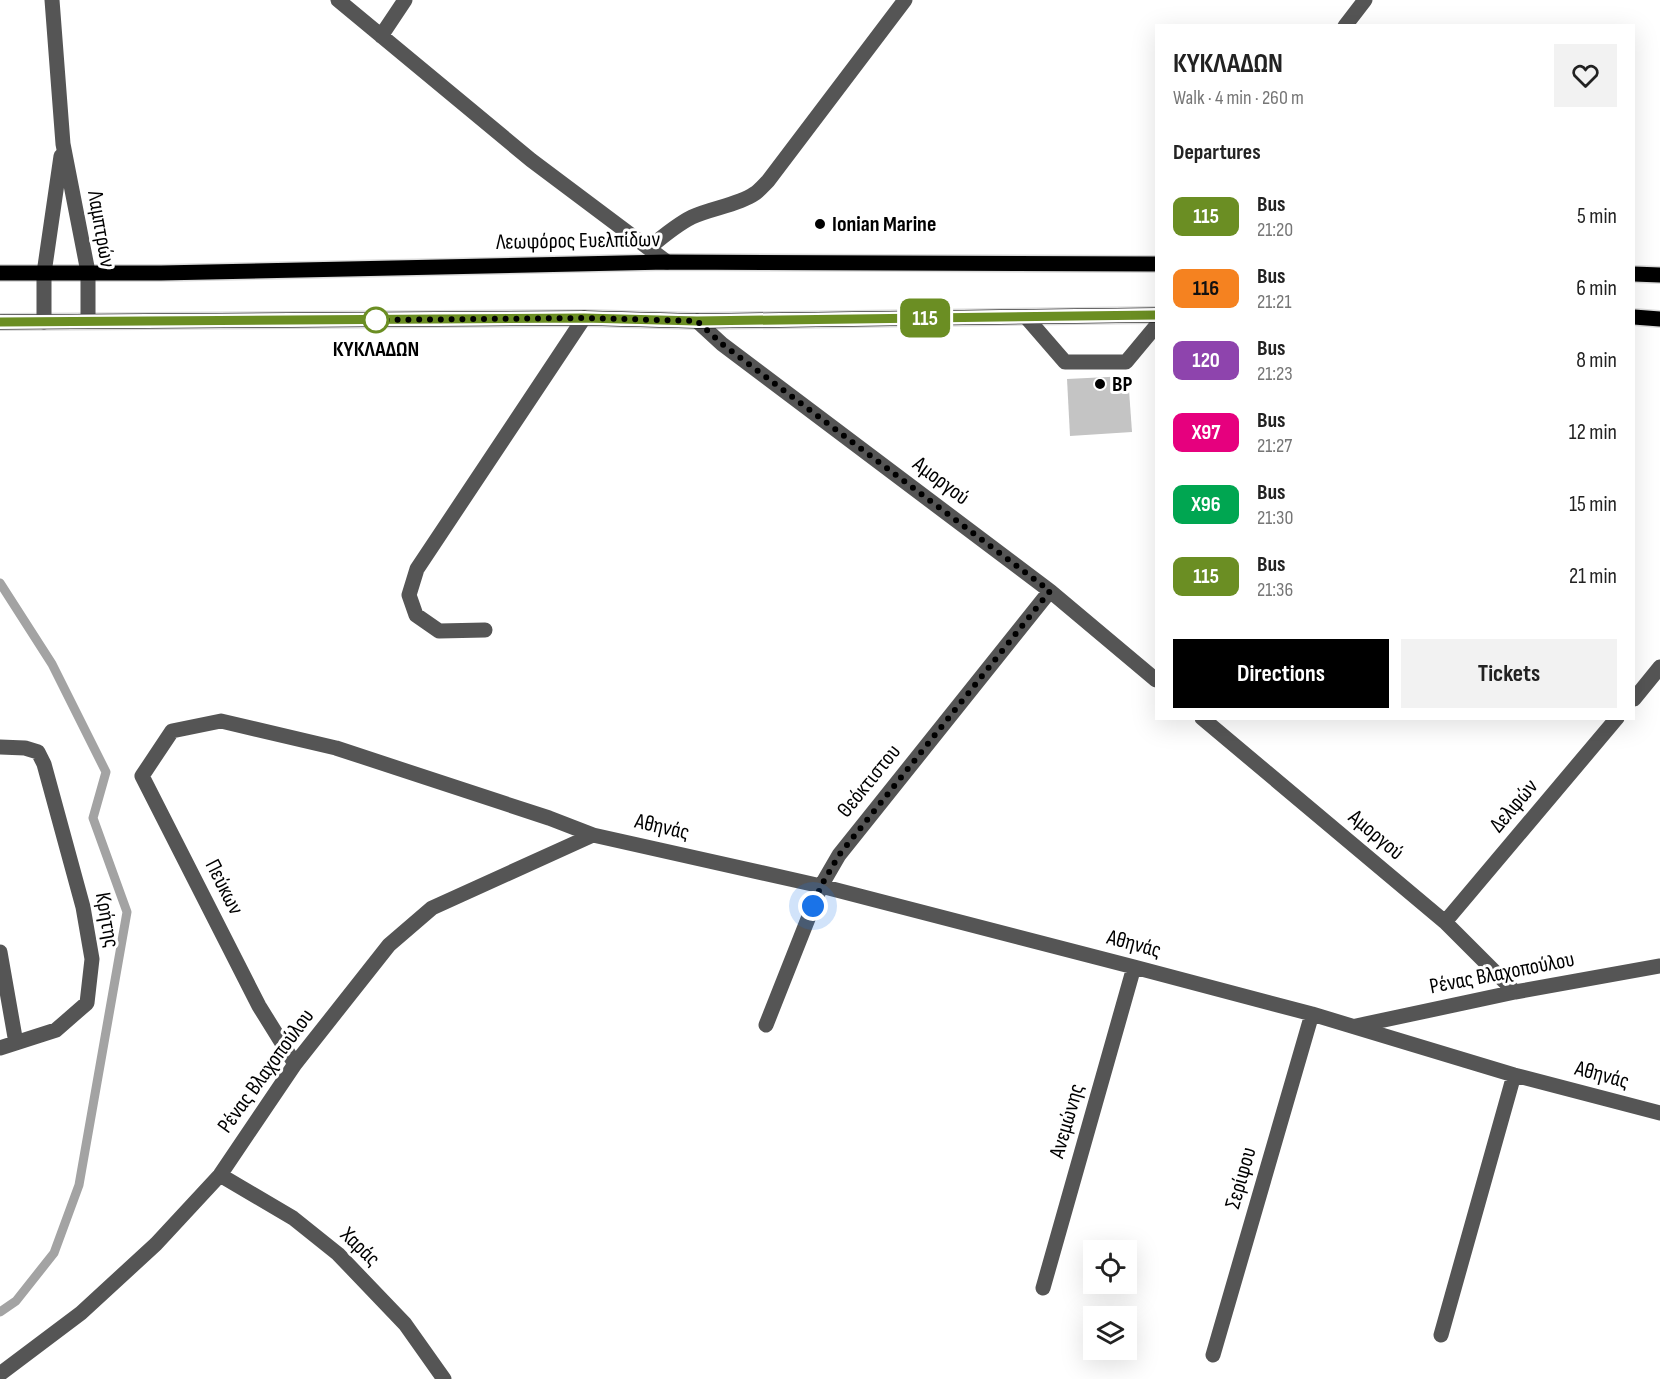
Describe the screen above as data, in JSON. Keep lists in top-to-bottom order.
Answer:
{
  "streets": {
    "main road": ["Λεωφόρος Ευελπίδων"],
    "street": [
      "Λαμπτρών",
      "Αμοργού",
      "Θεόκτιστου",
      "Δελφών",
      "Αθηνάς",
      "Πεύκων",
      "Κρήτης",
      "Ρένας Βλαχοπούλου",
      "Ανεμώνης",
      "Σερίφου",
      "Χαράς"
    ]
  },
  "crossings": [
    ["Λαμπτρών", "Λεωφόρος Ευελπίδων"],
    ["Αμοργού", "Θεόκτιστου"],
    ["Αμοργού", "Δελφών"],
    ["Αμοργού", "Ρένας Βλαχοπούλου"],
    ["Θεόκτιστου", "Αθηνάς"],
    ["Αθηνάς", "Πεύκων"],
    ["Αθηνάς", "Ρένας Βλαχοπούλου"],
    ["Αθηνάς", "Ανεμώνης"],
    ["Αθηνάς", "Σερίφου"],
    ["Πεύκων", "Ρένας Βλαχοπούλου"],
    ["Ρένας Βλαχοπούλου", "Χαράς"]
  ],
  "places": ["Ionian Marine", "ΚΥΚΛΑΔΩΝ", "BP"],
  "lines": ["bus line 115"],
  "page": {
    "on_map": "115",
    "heading": [
      ["ΚΥΚΛΑΔΩΝ", "Walk · 4 min · 260 m"],
      "Departures"
    ],
    "list": [
      {
        "mark": "115",
        "name": "Bus",
        "note": "21:20",
        "value": "5 min"
      },
      {
        "mark": "116",
        "name": "Bus",
        "note": "21:21",
        "value": "6 min"
      },
      {
        "mark": "120",
        "name": "Bus",
        "note": "21:23",
        "value": "8 min"
      },
      {
        "mark": "X97",
        "name": "Bus",
        "note": "21:27",
        "value": "12 min"
      },
      {
        "mark": "Χ96",
        "name": "Bus",
        "note": "21:30",
        "value": "15 min"
      },
      {
        "mark": "115",
        "name": "Bus",
        "note": "21:36",
        "value": "21 min"
      }
    ],
    "buttons": ["Directions", "Tickets"]
  }
}
